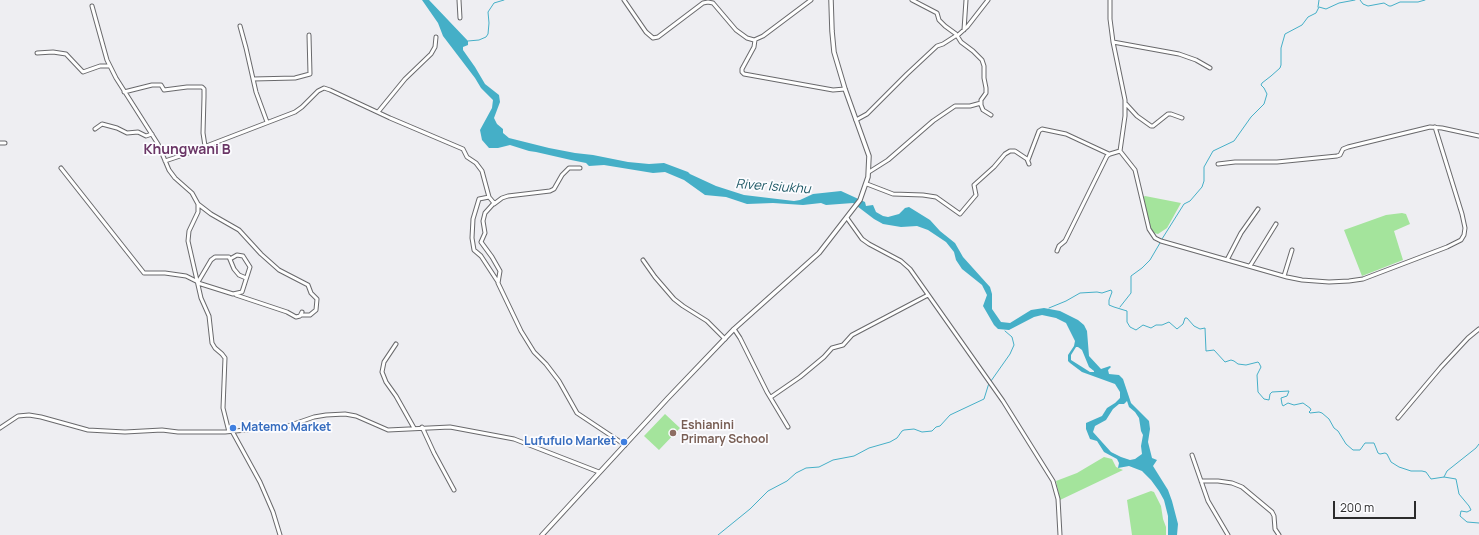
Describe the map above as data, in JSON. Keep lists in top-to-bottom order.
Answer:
{
  "districts": ["Khungwani B"],
  "water": ["River Isiukhu"],
  "places": ["Matemo Market", "Eshianini Primary School", "Lufufulo Market"],
  "scale_bar": "200 m"
}
